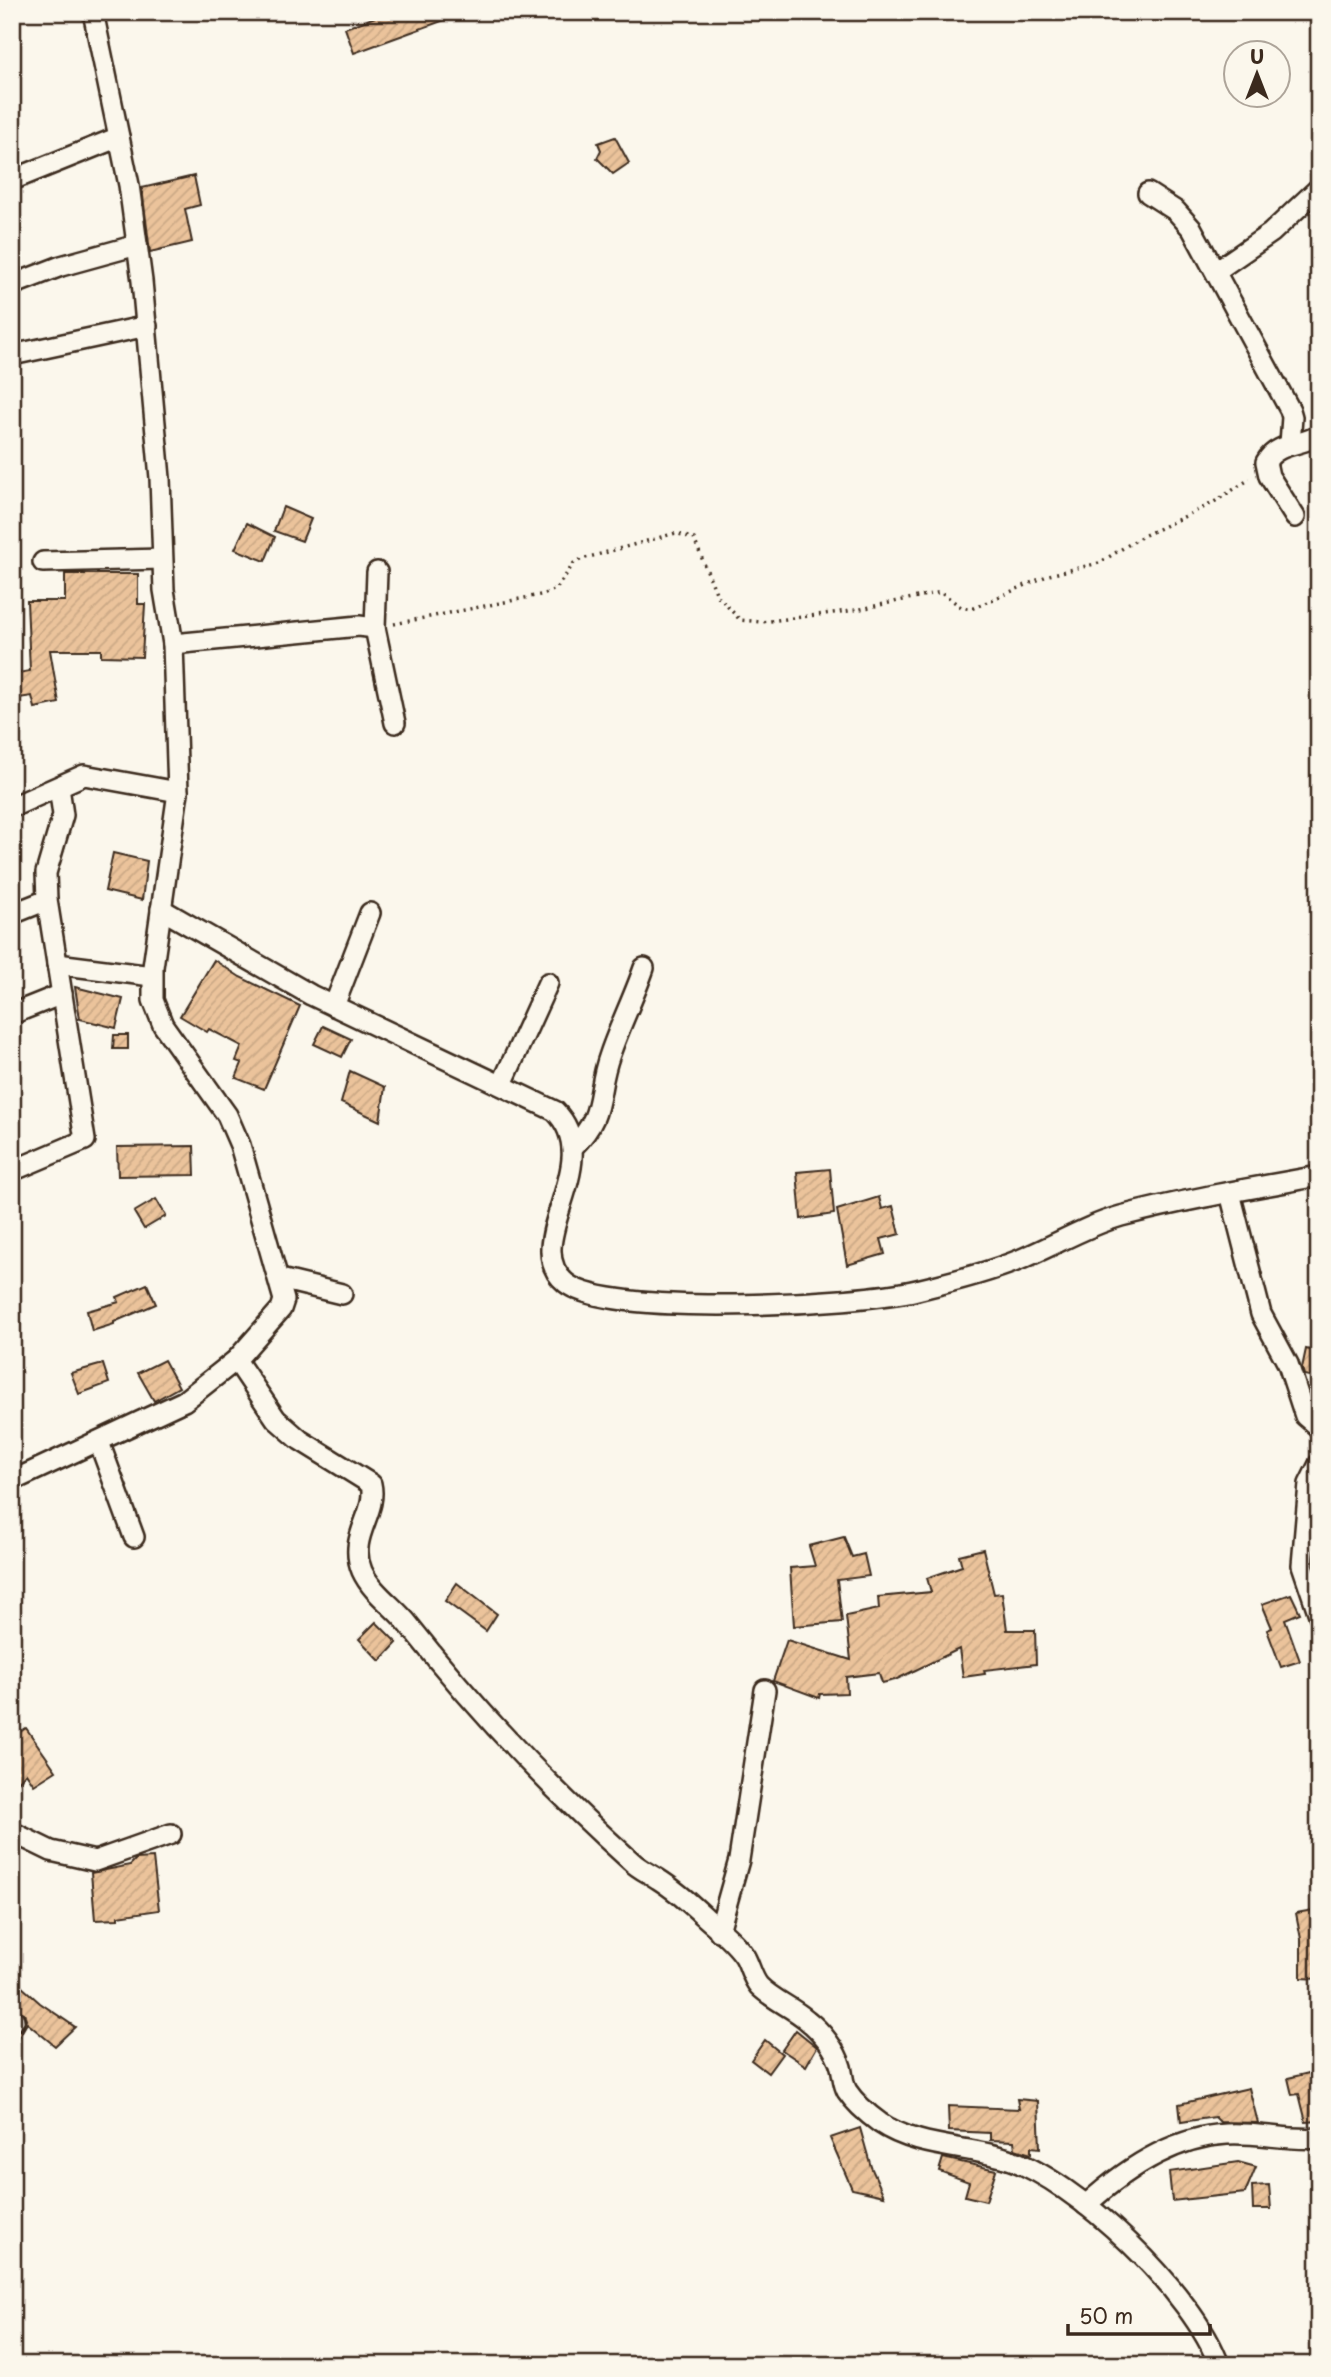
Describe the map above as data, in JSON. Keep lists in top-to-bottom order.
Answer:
{
  "scale_bar": "50 m",
  "north": "top"
}
